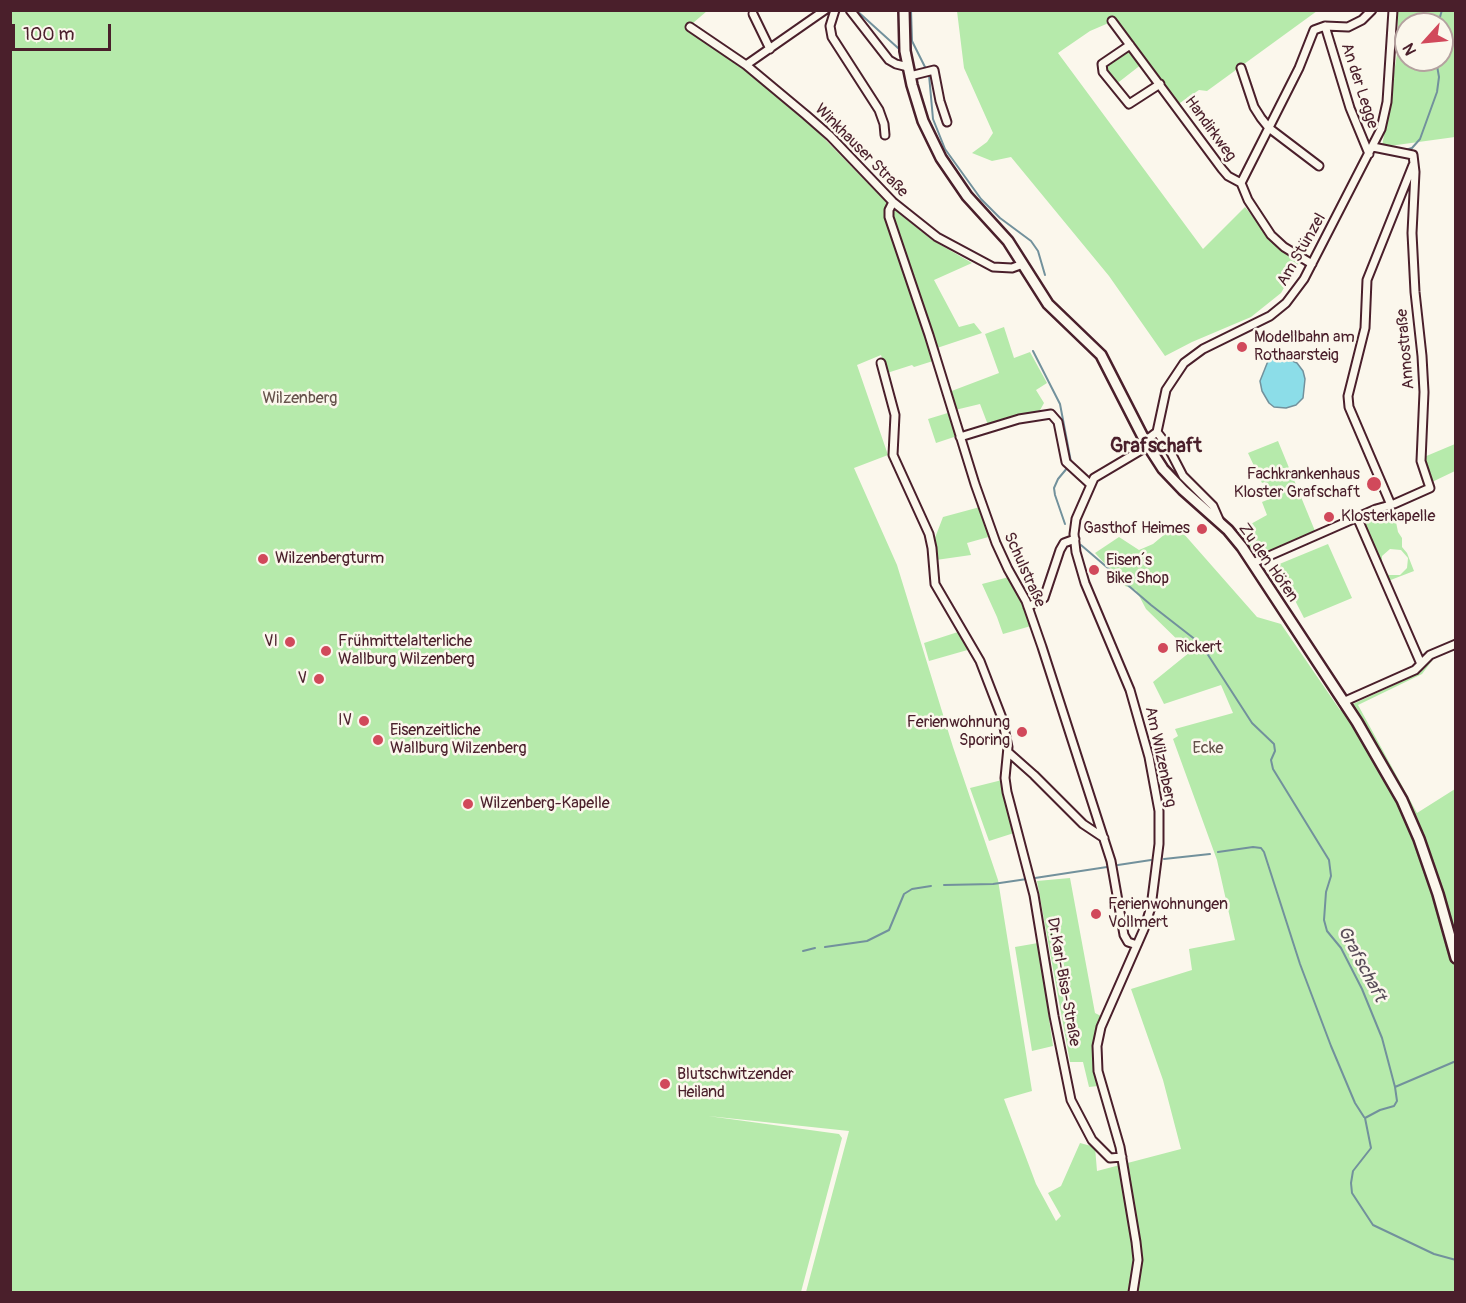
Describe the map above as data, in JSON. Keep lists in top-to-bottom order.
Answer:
{
  "streets": {
    "street": [
      "An der Legge",
      "Handirkweg",
      "Winkhauser Straße",
      "Am Stünzel",
      "Annostraße",
      "Zu den Höfen",
      "Schulstraße",
      "Am Wilzenberg",
      "Dr.Karl-Bisa-Straße"
    ]
  },
  "crossings": [
    ["An der Legge", "Am Stünzel"],
    ["Handirkweg", "Am Stünzel"],
    ["Winkhauser Straße", "Zu den Höfen"],
    ["Winkhauser Straße", "Schulstraße"],
    ["Annostraße", "Zu den Höfen"],
    ["Zu den Höfen", "Am Wilzenberg"],
    ["Schulstraße", "Am Wilzenberg"],
    ["Am Wilzenberg", "Dr.Karl-Bisa-Straße"]
  ],
  "districts": ["Grafschaft"],
  "water": ["Grafschaft"],
  "parks": ["Wilzenberg", "Ecke"],
  "places": [
    "Modellbahn am Rothaarsteig",
    "Fachkrankenhaus Kloster Grafschaft",
    "Klosterkapelle",
    "Gasthof Heimes",
    "Wilzenbergturm",
    "Eisen´s Bike Shop",
    "VI",
    "Rickert",
    "Frühmittelalterliche Wallburg Wilzenberg",
    "V",
    "IV",
    "Ferienwohnung Sporing",
    "Eisenzeitliche Wallburg Wilzenberg",
    "Wilzenberg-Kapelle",
    "Ferienwohnungen Vollmert",
    "Blutschwitzender Heiland"
  ],
  "scale_bar": "100 m",
  "north": "bottom left"
}
